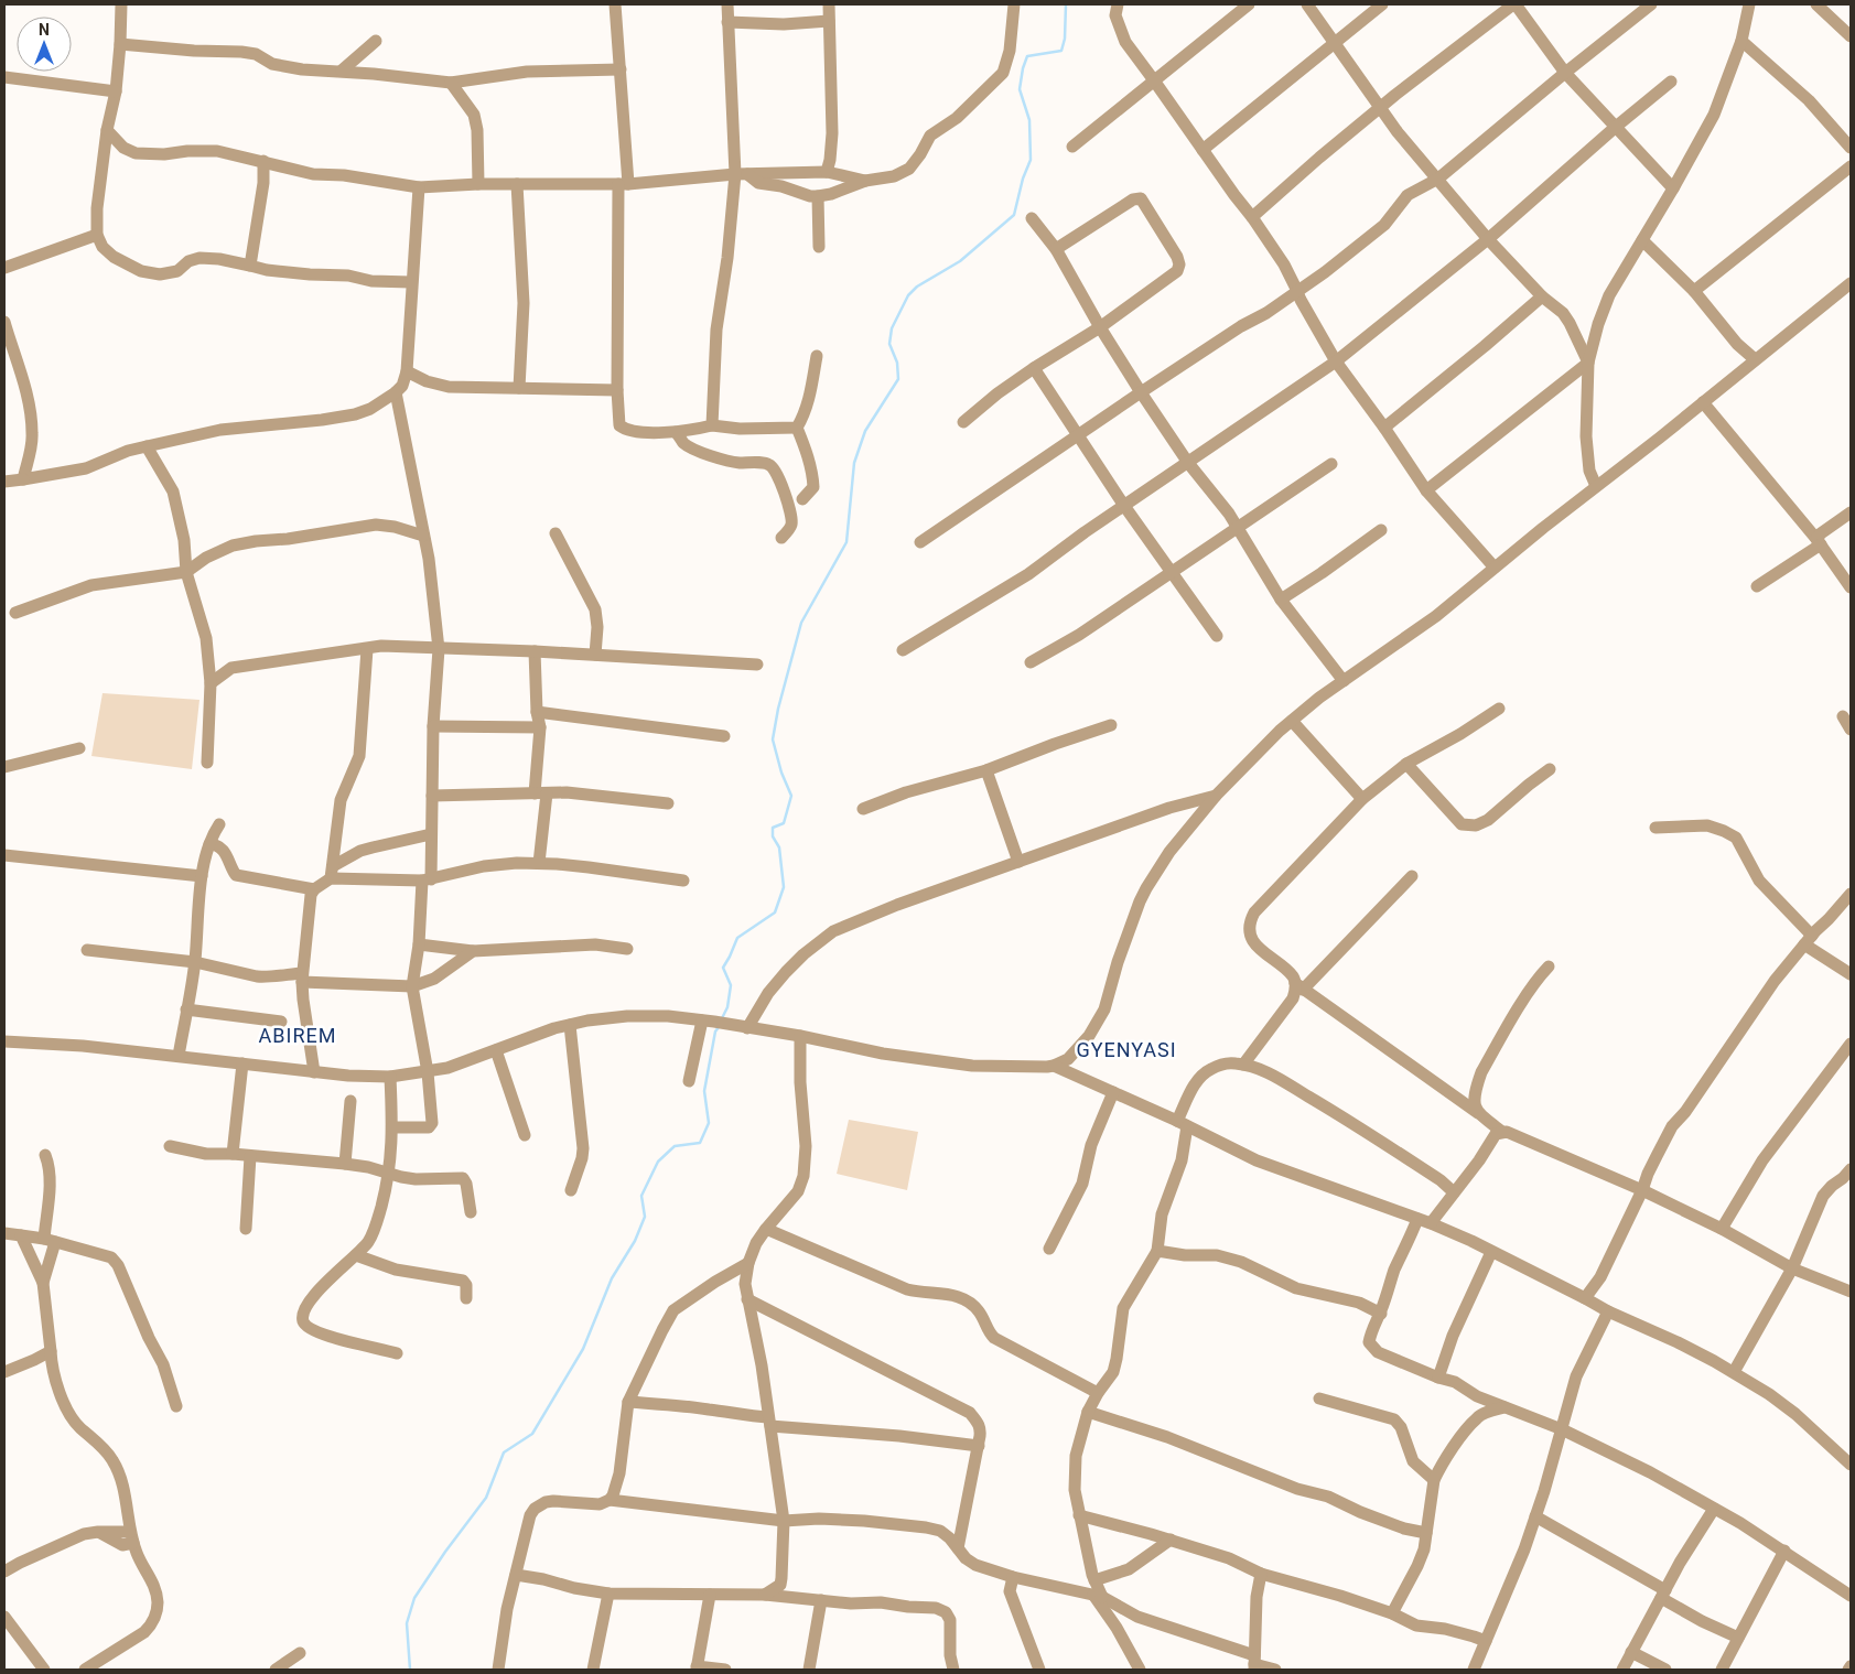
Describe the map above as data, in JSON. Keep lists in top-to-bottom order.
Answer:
{
  "districts": ["ABIREM", "GYENYASI"],
  "north": "top"
}
